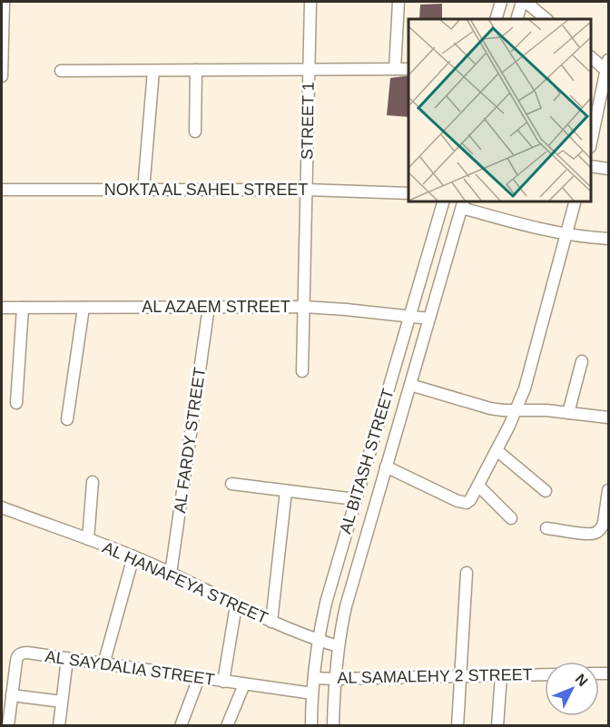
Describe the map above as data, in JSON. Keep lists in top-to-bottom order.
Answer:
{
  "streets": {
    "street": [
      "STREET 1",
      "NOKTA AL SAHEL STREET",
      "AL AZAEM STREET",
      "AL FARDY STREET",
      "AL BITASH STREET",
      "AL HANAFEYA STREET",
      "AL SAYDALIA STREET",
      "AL SAMALEHY 2 STREET"
    ]
  },
  "crossings": [
    ["STREET 1", "NOKTA AL SAHEL STREET"],
    ["STREET 1", "AL AZAEM STREET"],
    ["AL AZAEM STREET", "AL FARDY STREET"],
    ["AL AZAEM STREET", "AL BITASH STREET"],
    ["AL FARDY STREET", "AL HANAFEYA STREET"],
    ["AL BITASH STREET", "AL HANAFEYA STREET"],
    ["AL BITASH STREET", "AL SAYDALIA STREET"],
    ["AL BITASH STREET", "AL SAMALEHY 2 STREET"]
  ],
  "north": "top right"
}
